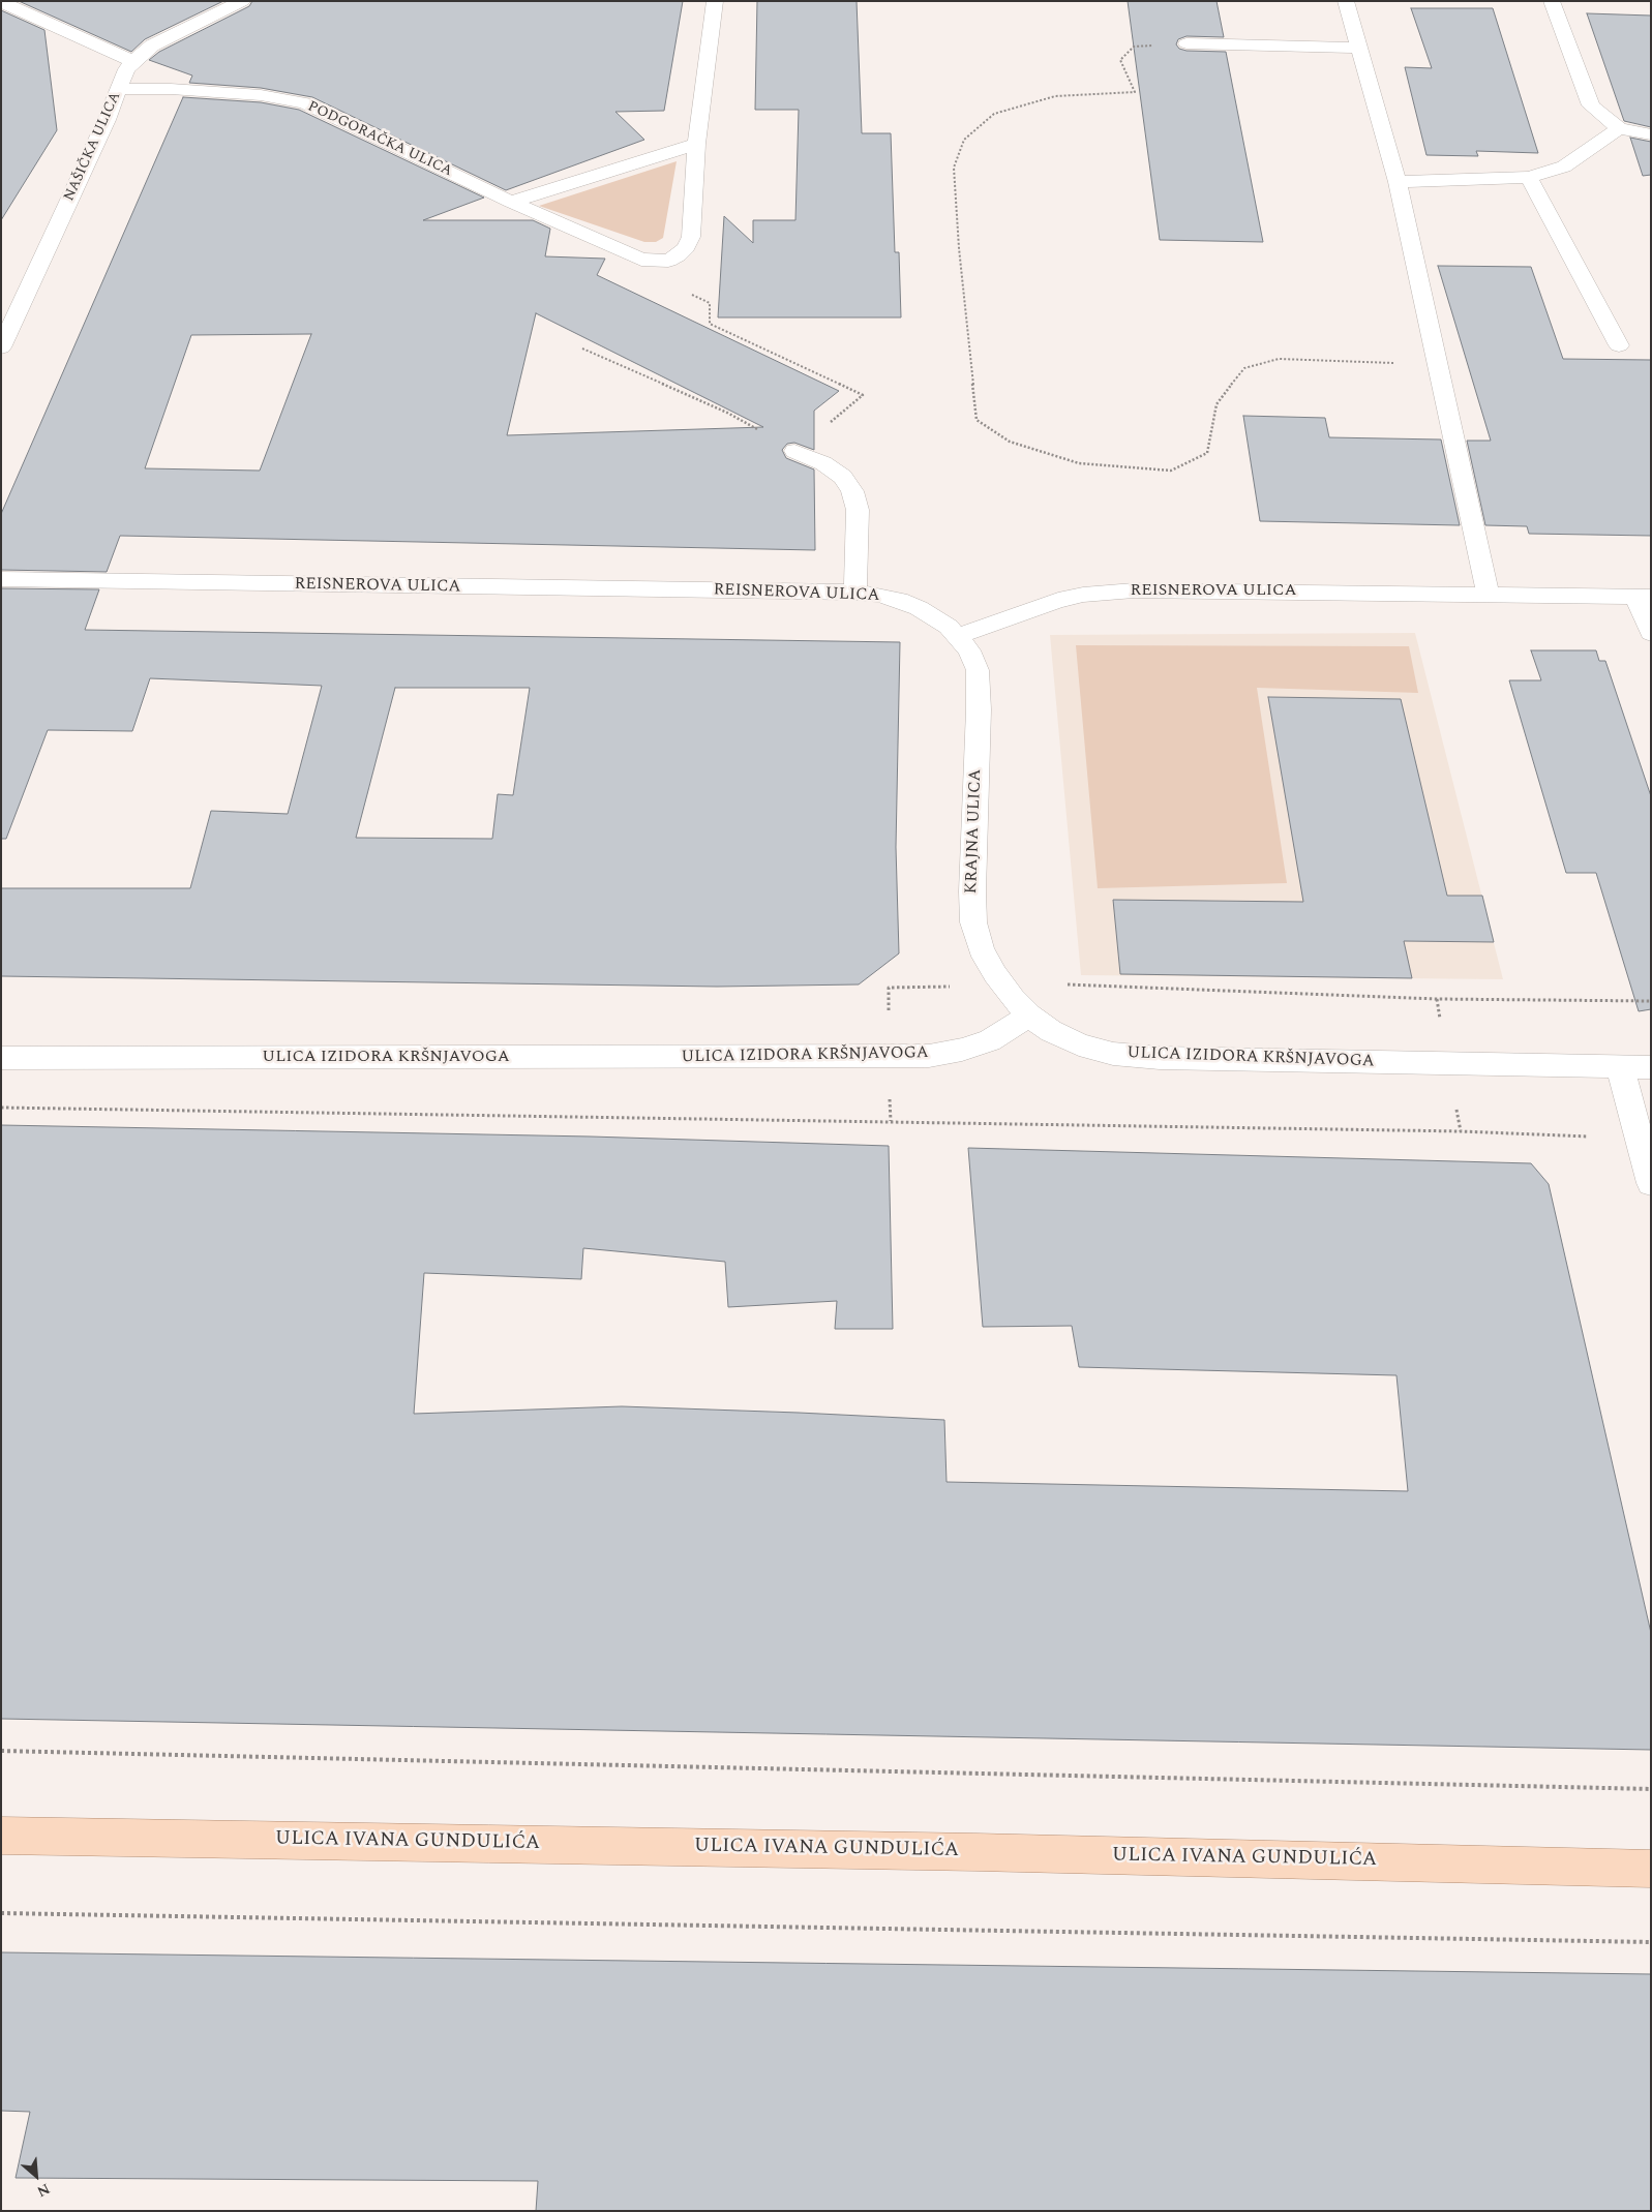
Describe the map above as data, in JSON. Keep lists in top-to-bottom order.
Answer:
{
  "streets": {
    "main road": ["ULICA IVANA GUNDULIĆA"],
    "street": [
      "PODGORAČKA ULICA",
      "NAŠIČKA ULICA",
      "REISNEROVA ULICA",
      "KRAJNA ULICA",
      "ULICA IZIDORA KRŠNJAVOGA"
    ]
  },
  "crossings": [
    ["PODGORAČKA ULICA", "NAŠIČKA ULICA"],
    ["REISNEROVA ULICA", "KRAJNA ULICA"],
    ["KRAJNA ULICA", "ULICA IZIDORA KRŠNJAVOGA"]
  ],
  "north": "bottom right"
}
